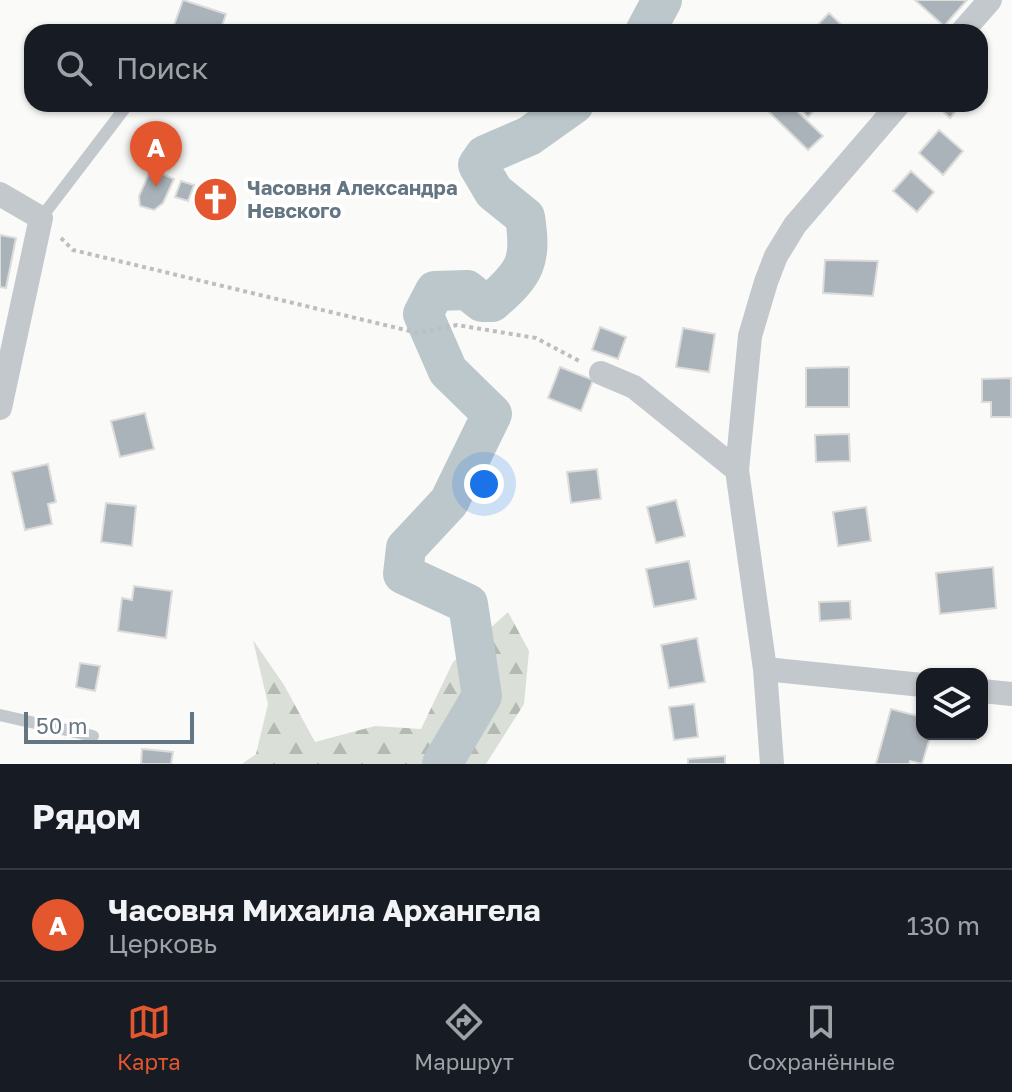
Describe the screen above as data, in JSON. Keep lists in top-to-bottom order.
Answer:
{
  "places": {
    "church": ["Часовня Александра Невского"]
  },
  "scale_bar": "50 m",
  "page": {
    "search": "Поиск",
    "pins": "A",
    "scale": "50 m",
    "heading": "Рядом",
    "list": [
      {
        "mark": "A",
        "name": "Часовня Михаила Архангела",
        "note": "Церковь",
        "value": "130 m"
      }
    ],
    "nav": ["Карта", "Маршрут", "Сохранённые"]
  }
}
